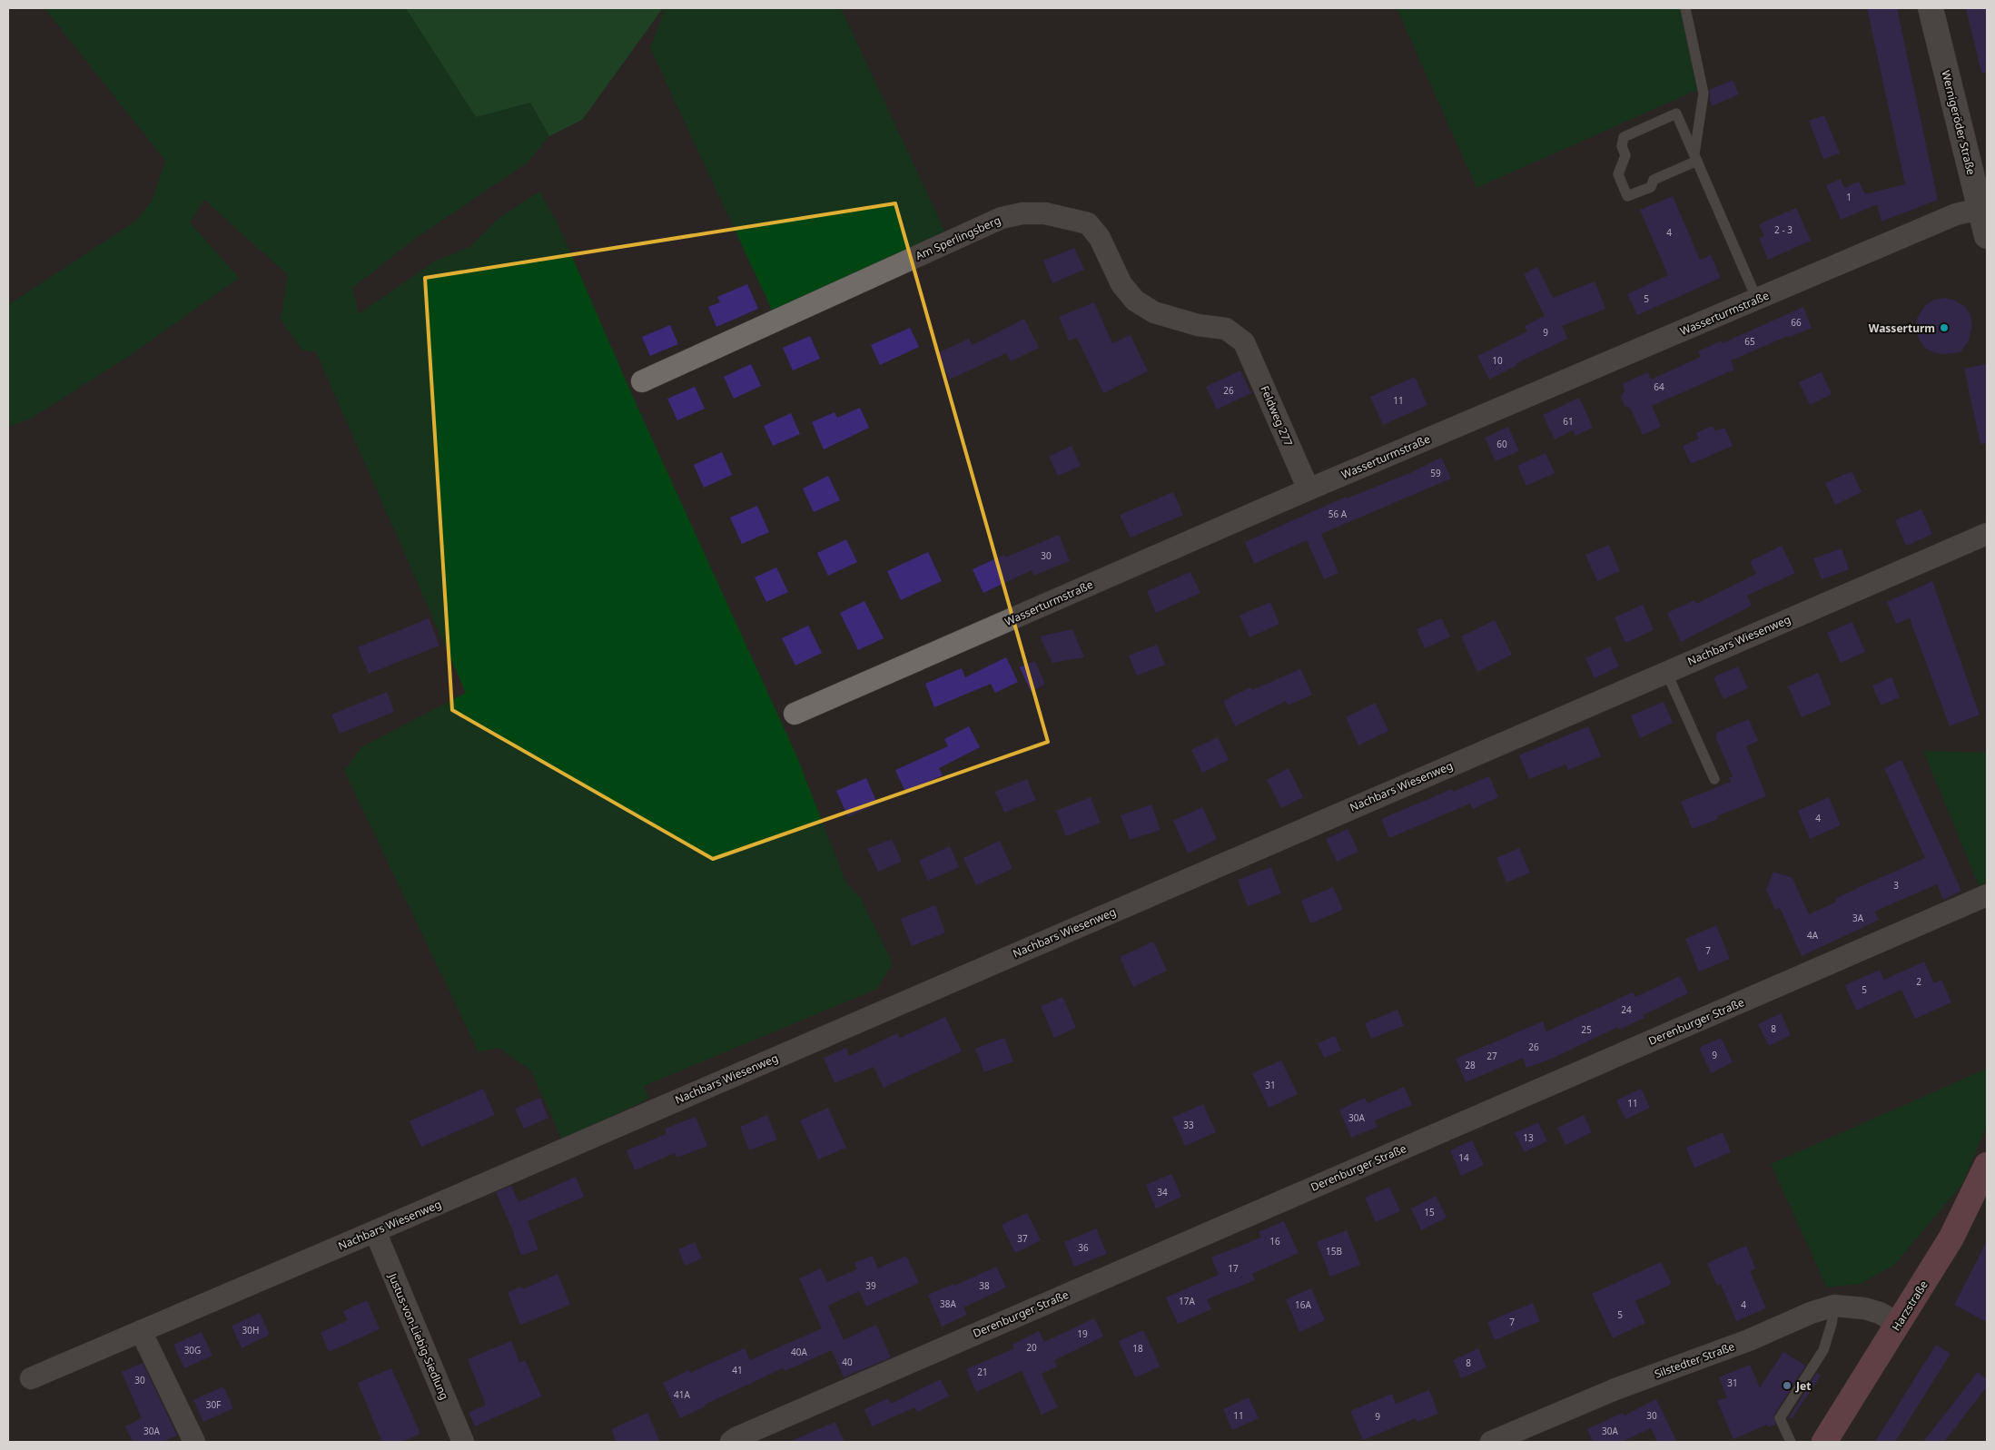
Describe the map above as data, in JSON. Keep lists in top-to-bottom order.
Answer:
{
  "streets": {
    "main road": ["Harzstraße"],
    "street": [
      "Wernigeröder Straße",
      "Am Sperlingsberg",
      "Wasserturmstraße",
      "Feldweg 277",
      "Nachbars Wiesenweg",
      "Derenburger Straße",
      "Justus-von-Liebig-Siedlung",
      "Silstedter Straße"
    ]
  },
  "crossings": [
    ["Wernigeröder Straße", "Wasserturmstraße"],
    ["Am Sperlingsberg", "Feldweg 277"],
    ["Wasserturmstraße", "Feldweg 277"],
    ["Nachbars Wiesenweg", "Justus-von-Liebig-Siedlung"],
    ["Harzstraße", "Silstedter Straße"]
  ],
  "places": ["Wasserturm", "Jet"],
  "house_numbers": [
    "1",
    "2 - 3",
    "4",
    "5",
    "66",
    "9",
    "65",
    "10",
    "64",
    "26",
    "11",
    "61",
    "60",
    "59",
    "56 A",
    "30",
    "4",
    "3",
    "3A",
    "4A",
    "7",
    "2",
    "5",
    "24",
    "8",
    "25",
    "26",
    "9",
    "27",
    "28",
    "31",
    "11",
    "30A",
    "33",
    "13",
    "14",
    "34",
    "15",
    "37",
    "16",
    "36",
    "15B",
    "17",
    "39",
    "38",
    "17A",
    "38A",
    "16A",
    "4",
    "5",
    "7",
    "30H",
    "19",
    "20",
    "18",
    "30G",
    "40A",
    "40",
    "8",
    "41",
    "21",
    "30",
    "31",
    "41A",
    "30F",
    "11",
    "30",
    "9",
    "30A",
    "30A"
  ]
}
